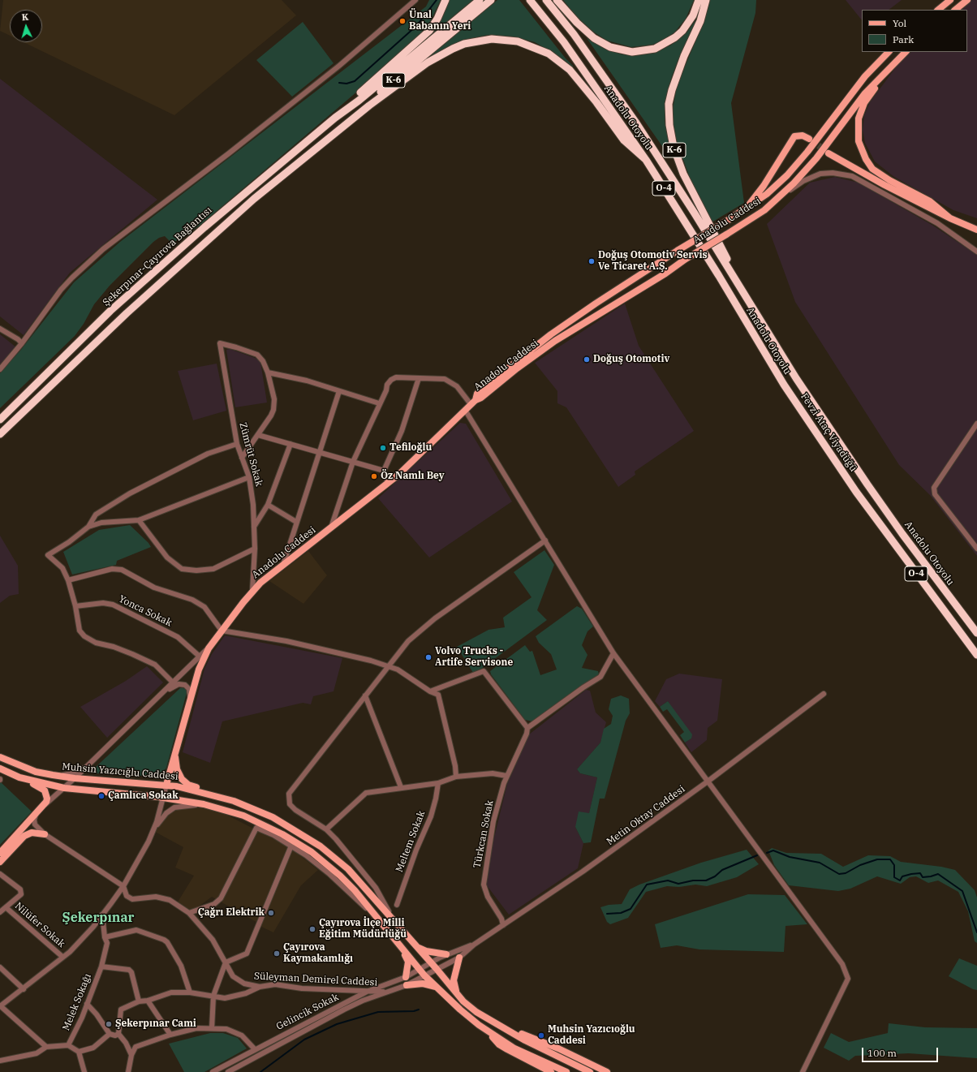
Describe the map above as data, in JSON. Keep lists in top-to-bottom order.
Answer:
{
  "streets": {
    "highway": [
      "K-6",
      "Anadolu Otoyolu",
      "O-4",
      "Şekerpınar-Çayırova Bağlantısı",
      "Fevzi Ataç Viyadüğü"
    ],
    "main road": ["Anadolu Caddesi", "Muhsin Yazıcığlu Caddesi"],
    "street": [
      "Zümrüt Sokak",
      "Yonca Sokak",
      "Metin Oktay Caddesi",
      "Türkcan Sokak",
      "Meltem Sokak",
      "Nilüfer Sokak",
      "Süleyman Demirel Caddesi",
      "Melek Sokağı",
      "Gelincik Sokak"
    ]
  },
  "crossings": [
    ["K-6", "Anadolu Otoyolu"],
    ["K-6", "Şekerpınar-Çayırova Bağlantısı"],
    ["Anadolu Otoyolu", "Fevzi Ataç Viyadüğü"],
    ["Anadolu Caddesi", "Zümrüt Sokak"],
    ["Anadolu Caddesi", "Muhsin Yazıcığlu Caddesi"],
    ["Muhsin Yazıcığlu Caddesi", "Metin Oktay Caddesi"],
    ["Muhsin Yazıcığlu Caddesi", "Gelincik Sokak"],
    ["Metin Oktay Caddesi", "Türkcan Sokak"],
    ["Metin Oktay Caddesi", "Gelincik Sokak"],
    ["Süleyman Demirel Caddesi", "Gelincik Sokak"]
  ],
  "districts": ["Şekerpınar"],
  "places": [
    "Ünal Babanın Yeri",
    "Doğuş Otomotiv Servis Ve Ticaret A.Ş.",
    "Doğuş Otomotiv",
    "Tefiloğlu",
    "Öz Namlı Bey",
    "Volvo Trucks - Artife Servisone",
    "Çamlıca Sokak",
    "Çağrı Elektrik",
    "Çayırova İlçe Milli Eğitim Müdürlüğü",
    "Çayırova Kaymakamlığı",
    "Şekerpınar Cami",
    "Muhsin Yazıcıoğlu Caddesi"
  ],
  "legend": ["Yol", "Park"],
  "scale_bar": "100 m",
  "north": "top"
}
